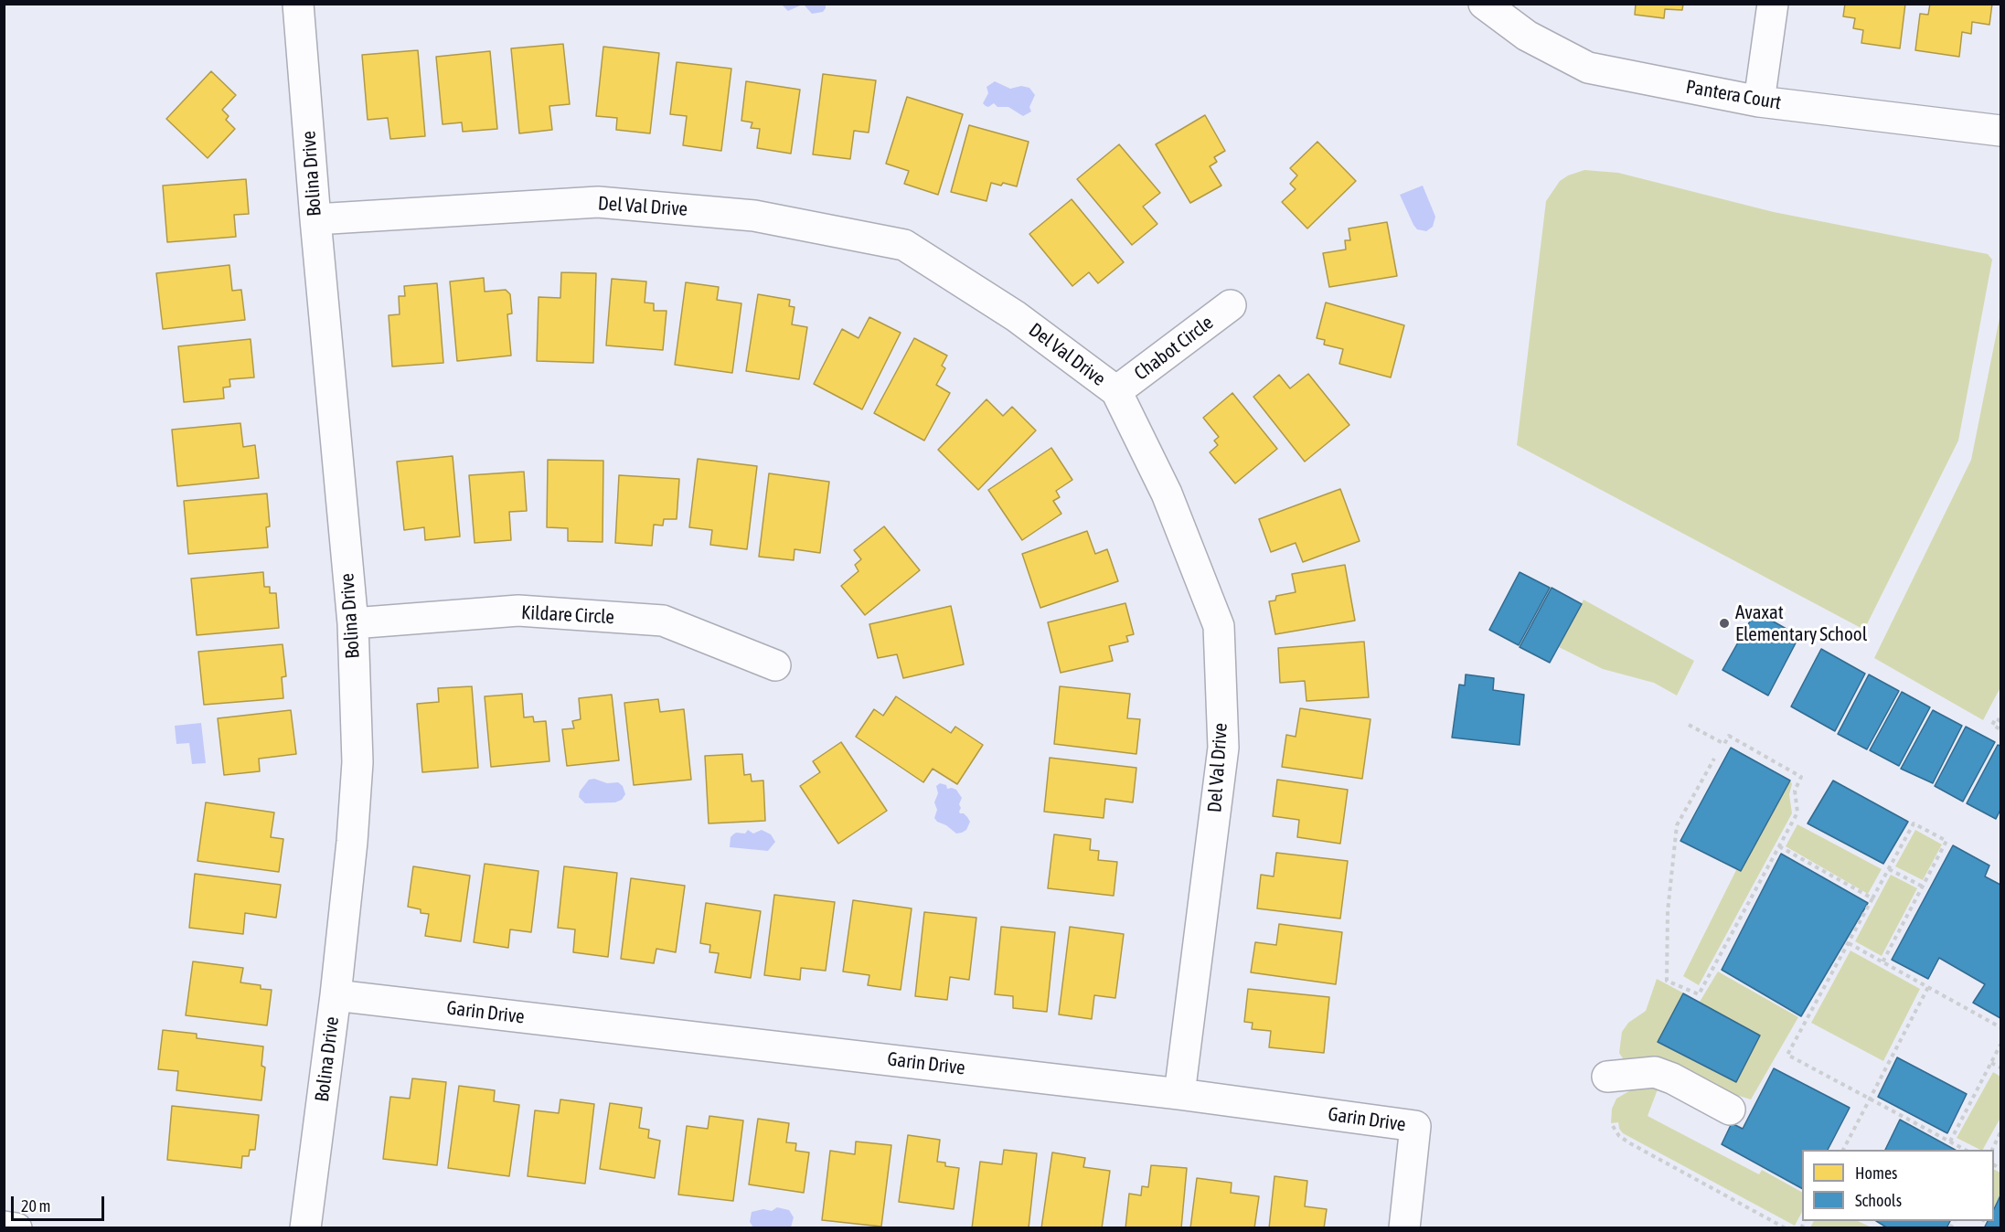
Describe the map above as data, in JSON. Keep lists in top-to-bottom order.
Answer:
{
  "streets": {
    "street": [
      "Pantera Court",
      "Bolina Drive",
      "Del Val Drive",
      "Chabot Circle",
      "Kildare Circle",
      "Garin Drive"
    ]
  },
  "crossings": [
    ["Bolina Drive", "Del Val Drive"],
    ["Bolina Drive", "Kildare Circle"],
    ["Bolina Drive", "Garin Drive"],
    ["Del Val Drive", "Chabot Circle"],
    ["Del Val Drive", "Garin Drive"]
  ],
  "places": ["Avaxat Elementary School"],
  "legend": ["Homes", "Schools"],
  "scale_bar": "20 m"
}
